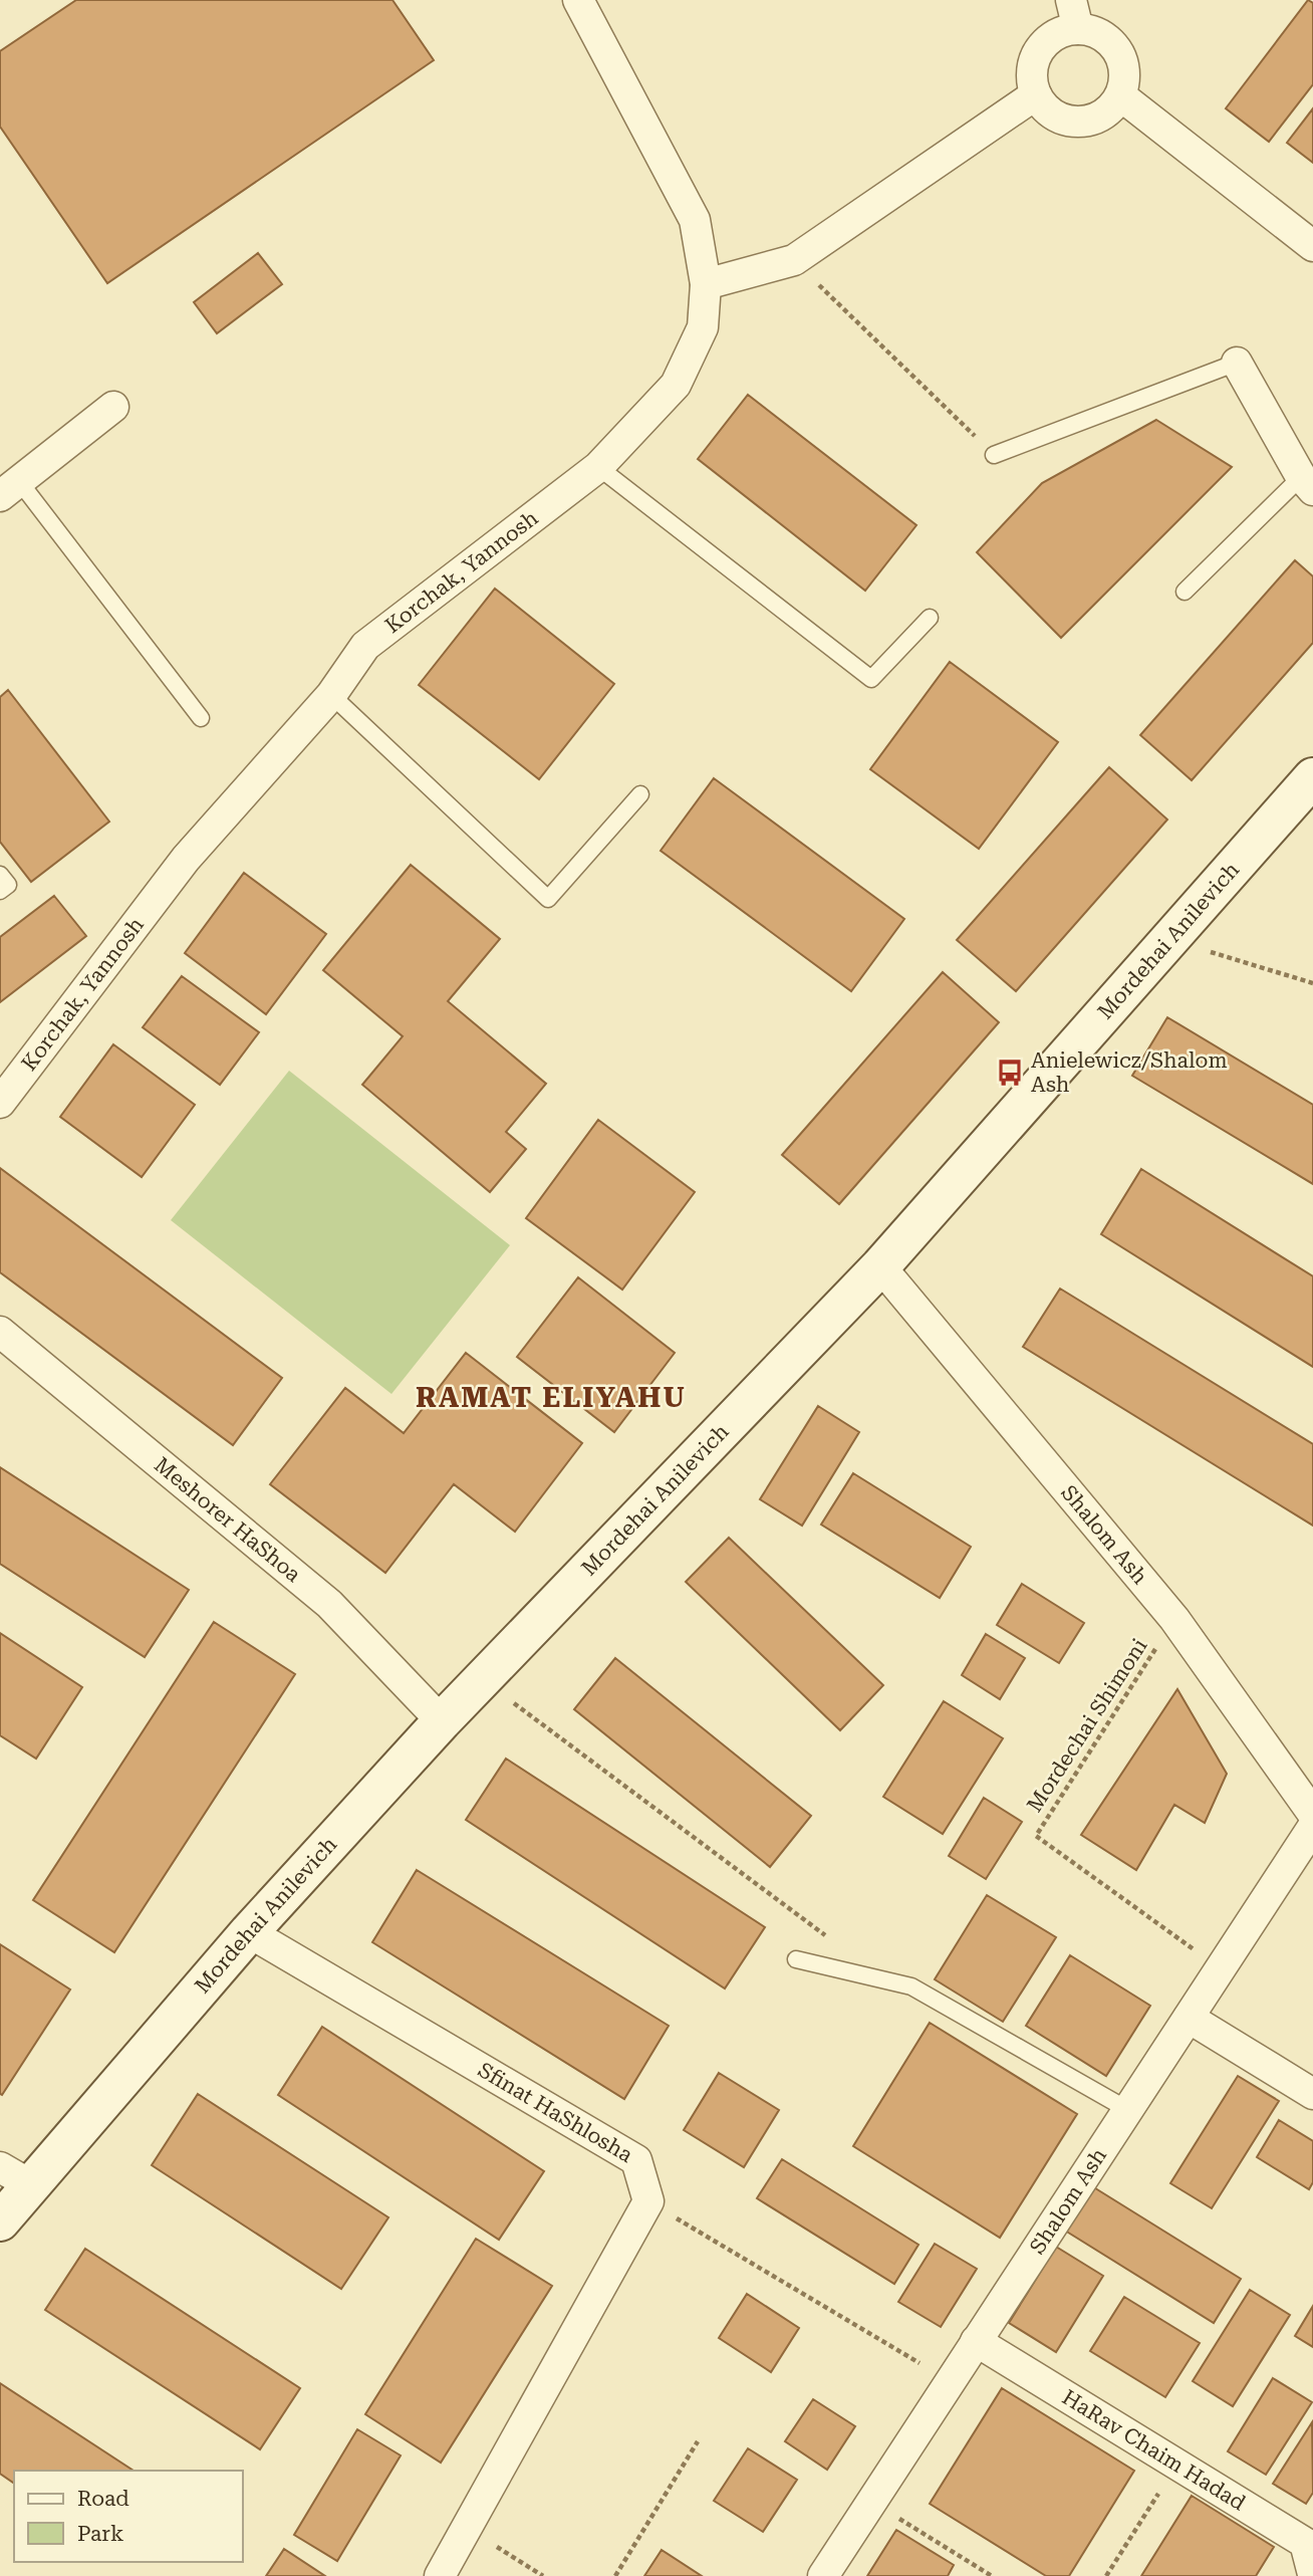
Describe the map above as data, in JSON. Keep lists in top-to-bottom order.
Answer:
{
  "streets": {
    "street": [
      "Korchak, Yannosh",
      "Mordehai Anilevich",
      "Meshorer HaShoa",
      "Shalom Ash",
      "Sfinat HaShlosha",
      "HaRav Chaim Hadad"
    ],
    "path": ["Mordechai Shimoni"]
  },
  "crossings": [
    ["Mordehai Anilevich", "Meshorer HaShoa"],
    ["Mordehai Anilevich", "Shalom Ash"],
    ["Mordehai Anilevich", "Sfinat HaShlosha"],
    ["Shalom Ash", "Mordechai Shimoni"],
    ["Shalom Ash", "HaRav Chaim Hadad"]
  ],
  "districts": ["RAMAT ELIYAHU"],
  "places": {
    "bus stop": ["Anielewicz/Shalom Ash"]
  },
  "legend": ["Road", "Park"]
}
